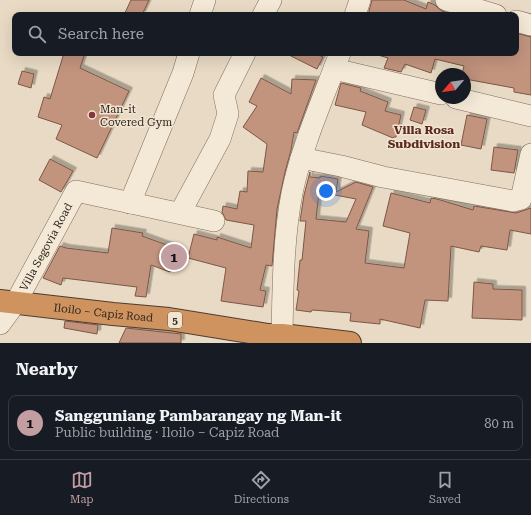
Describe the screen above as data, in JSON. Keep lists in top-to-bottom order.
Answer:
{
  "streets": {
    "highway": ["Iloilo – Capiz Road", "5"],
    "street": ["Villa Segovia Road"]
  },
  "crossings": [
    ["Villa Segovia Road", "Iloilo – Capiz Road"]
  ],
  "districts": ["Villa Rosa Subdivision"],
  "places": ["Man-it Covered Gym"],
  "north": "bottom left",
  "page": {
    "search": "Search here",
    "pins": "1",
    "heading": "Nearby",
    "list": [
      {
        "mark": "1",
        "name": "Sangguniang Pambarangay ng Man-it",
        "note": "Public building · Iloilo – Capiz Road",
        "value": "80 m"
      }
    ],
    "nav": ["Map", "Directions", "Saved"]
  }
}
